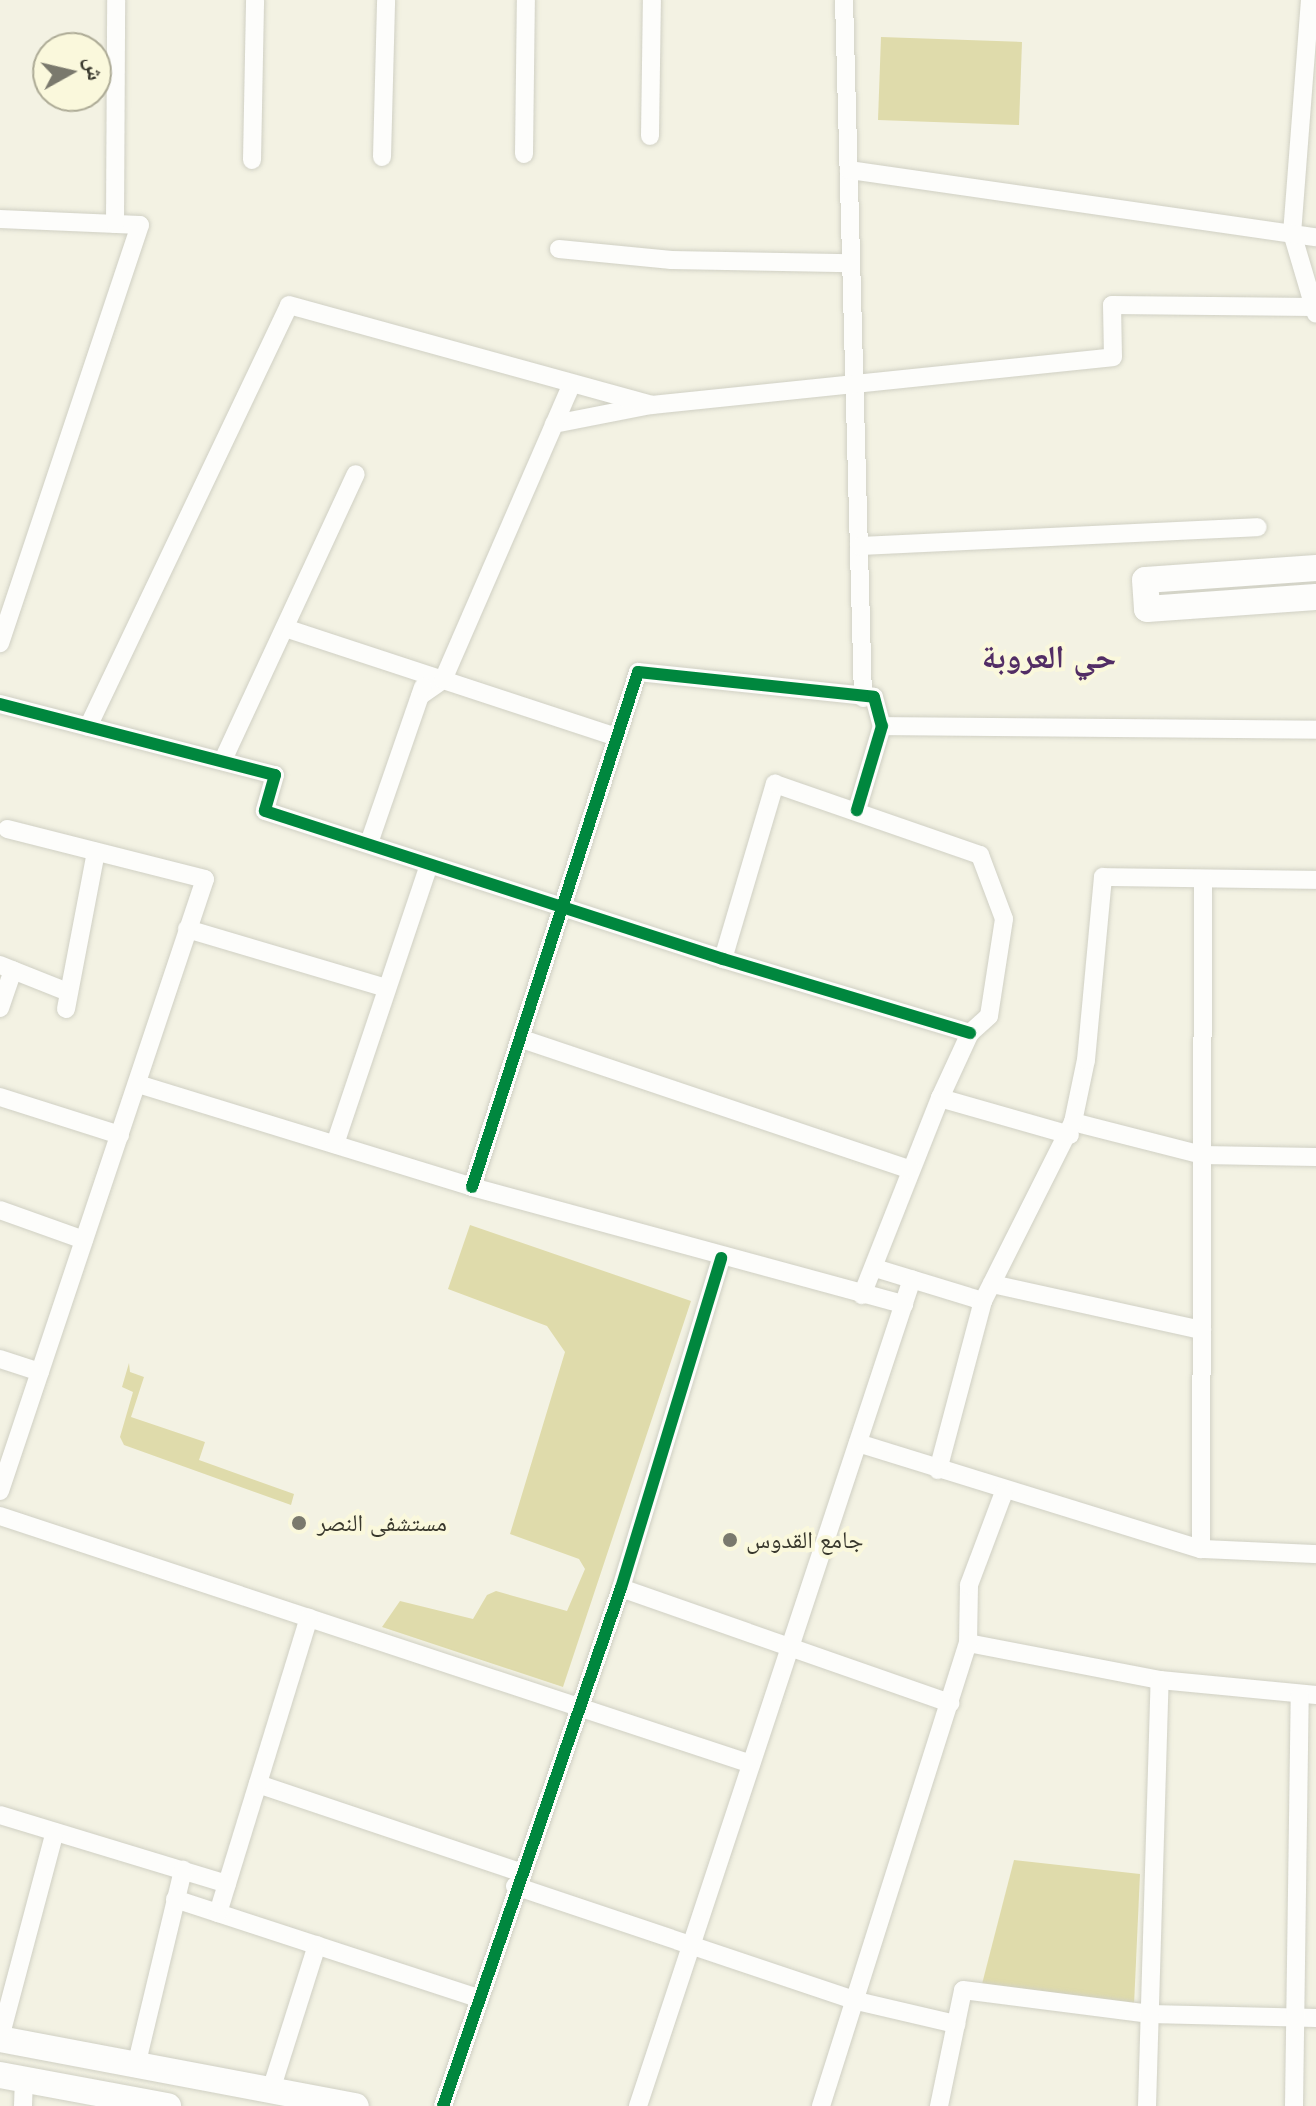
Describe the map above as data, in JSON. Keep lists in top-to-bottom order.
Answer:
{
  "districts": ["حي العروبة"],
  "places": ["مستشفى النصر", "جامع القدوس"],
  "north": "right"
}
